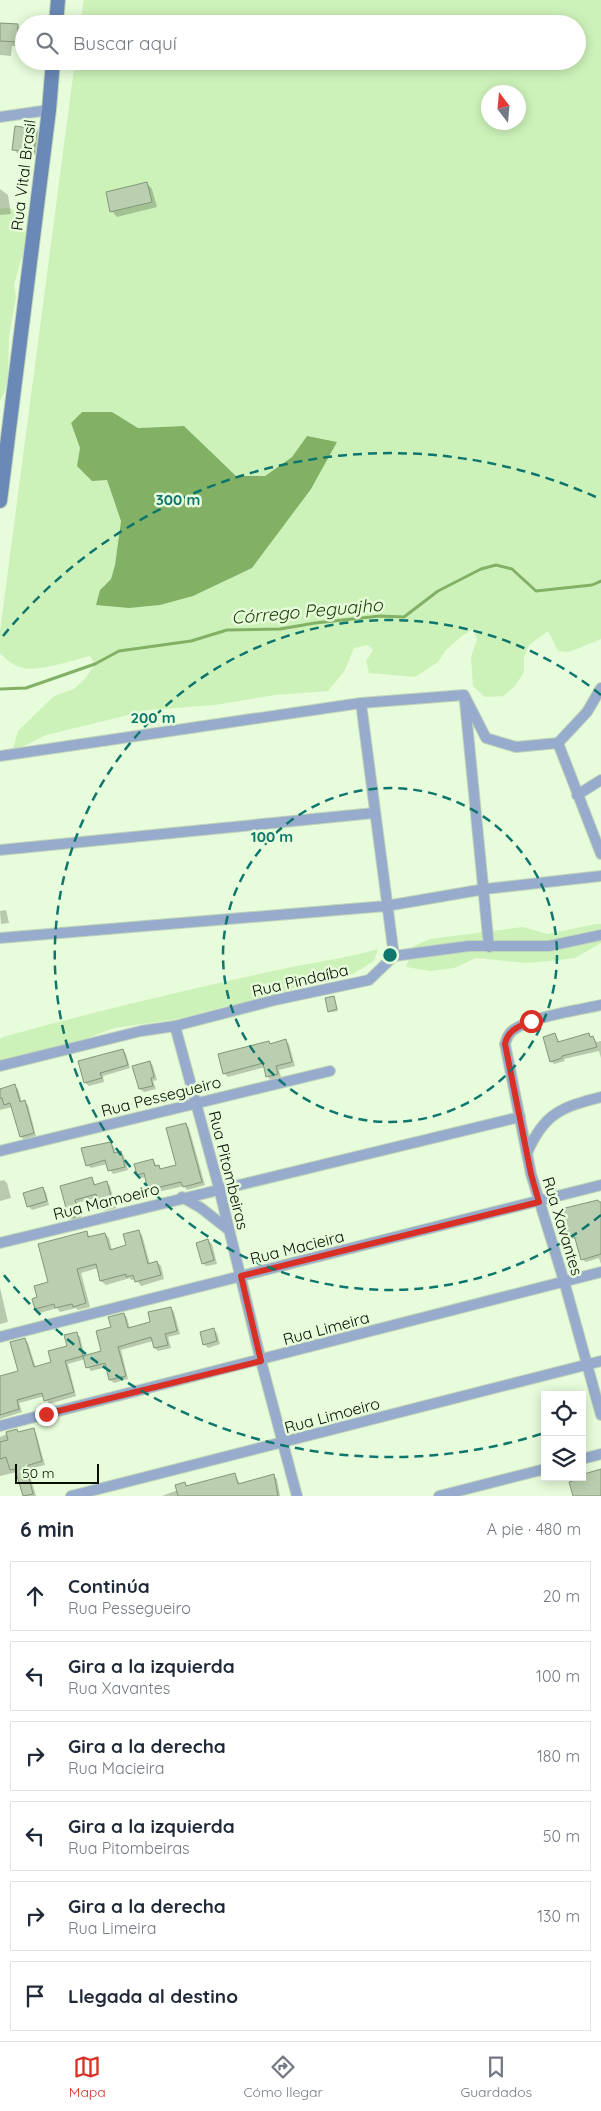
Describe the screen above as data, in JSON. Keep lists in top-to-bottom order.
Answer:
{
  "streets": {
    "main road": ["Rua Vital Brasil"],
    "street": [
      "Rua Pindaíba",
      "Rua Pessegueiro",
      "Rua Pitombeiras",
      "Rua Mamoeiro",
      "Rua Xavantes",
      "Rua Macieira",
      "Rua Limeira",
      "Rua Limoeiro"
    ]
  },
  "crossings": [
    ["Rua Pindaíba", "Rua Pitombeiras"],
    ["Rua Pessegueiro", "Rua Pitombeiras"],
    ["Rua Pitombeiras", "Rua Mamoeiro"],
    ["Rua Pitombeiras", "Rua Macieira"],
    ["Rua Pitombeiras", "Rua Limeira"],
    ["Rua Pitombeiras", "Rua Limoeiro"],
    ["Rua Mamoeiro", "Rua Xavantes"],
    ["Rua Xavantes", "Rua Macieira"],
    ["Rua Xavantes", "Rua Limeira"],
    ["Rua Xavantes", "Rua Limoeiro"]
  ],
  "water": ["Córrego Peguajho"],
  "scale_bar": "50 m",
  "north": "top",
  "page": {
    "search": "Buscar aquí",
    "scale": "50 m",
    "heading": ["6 min", "A pie · 480 m"],
    "list": [
      ["Continúa", "Rua Pessegueiro", "20 m"],
      ["Gira a la izquierda", "Rua Xavantes", "100 m"],
      ["Gira a la derecha", "Rua Macieira", "180 m"],
      ["Gira a la izquierda", "Rua Pitombeiras", "50 m"],
      ["Gira a la derecha", "Rua Limeira", "130 m"],
      "Llegada al destino"
    ],
    "nav": ["Mapa", "Cómo llegar", "Guardados"]
  },
  "rings": ["300 m", "200 m", "100 m"]
}
